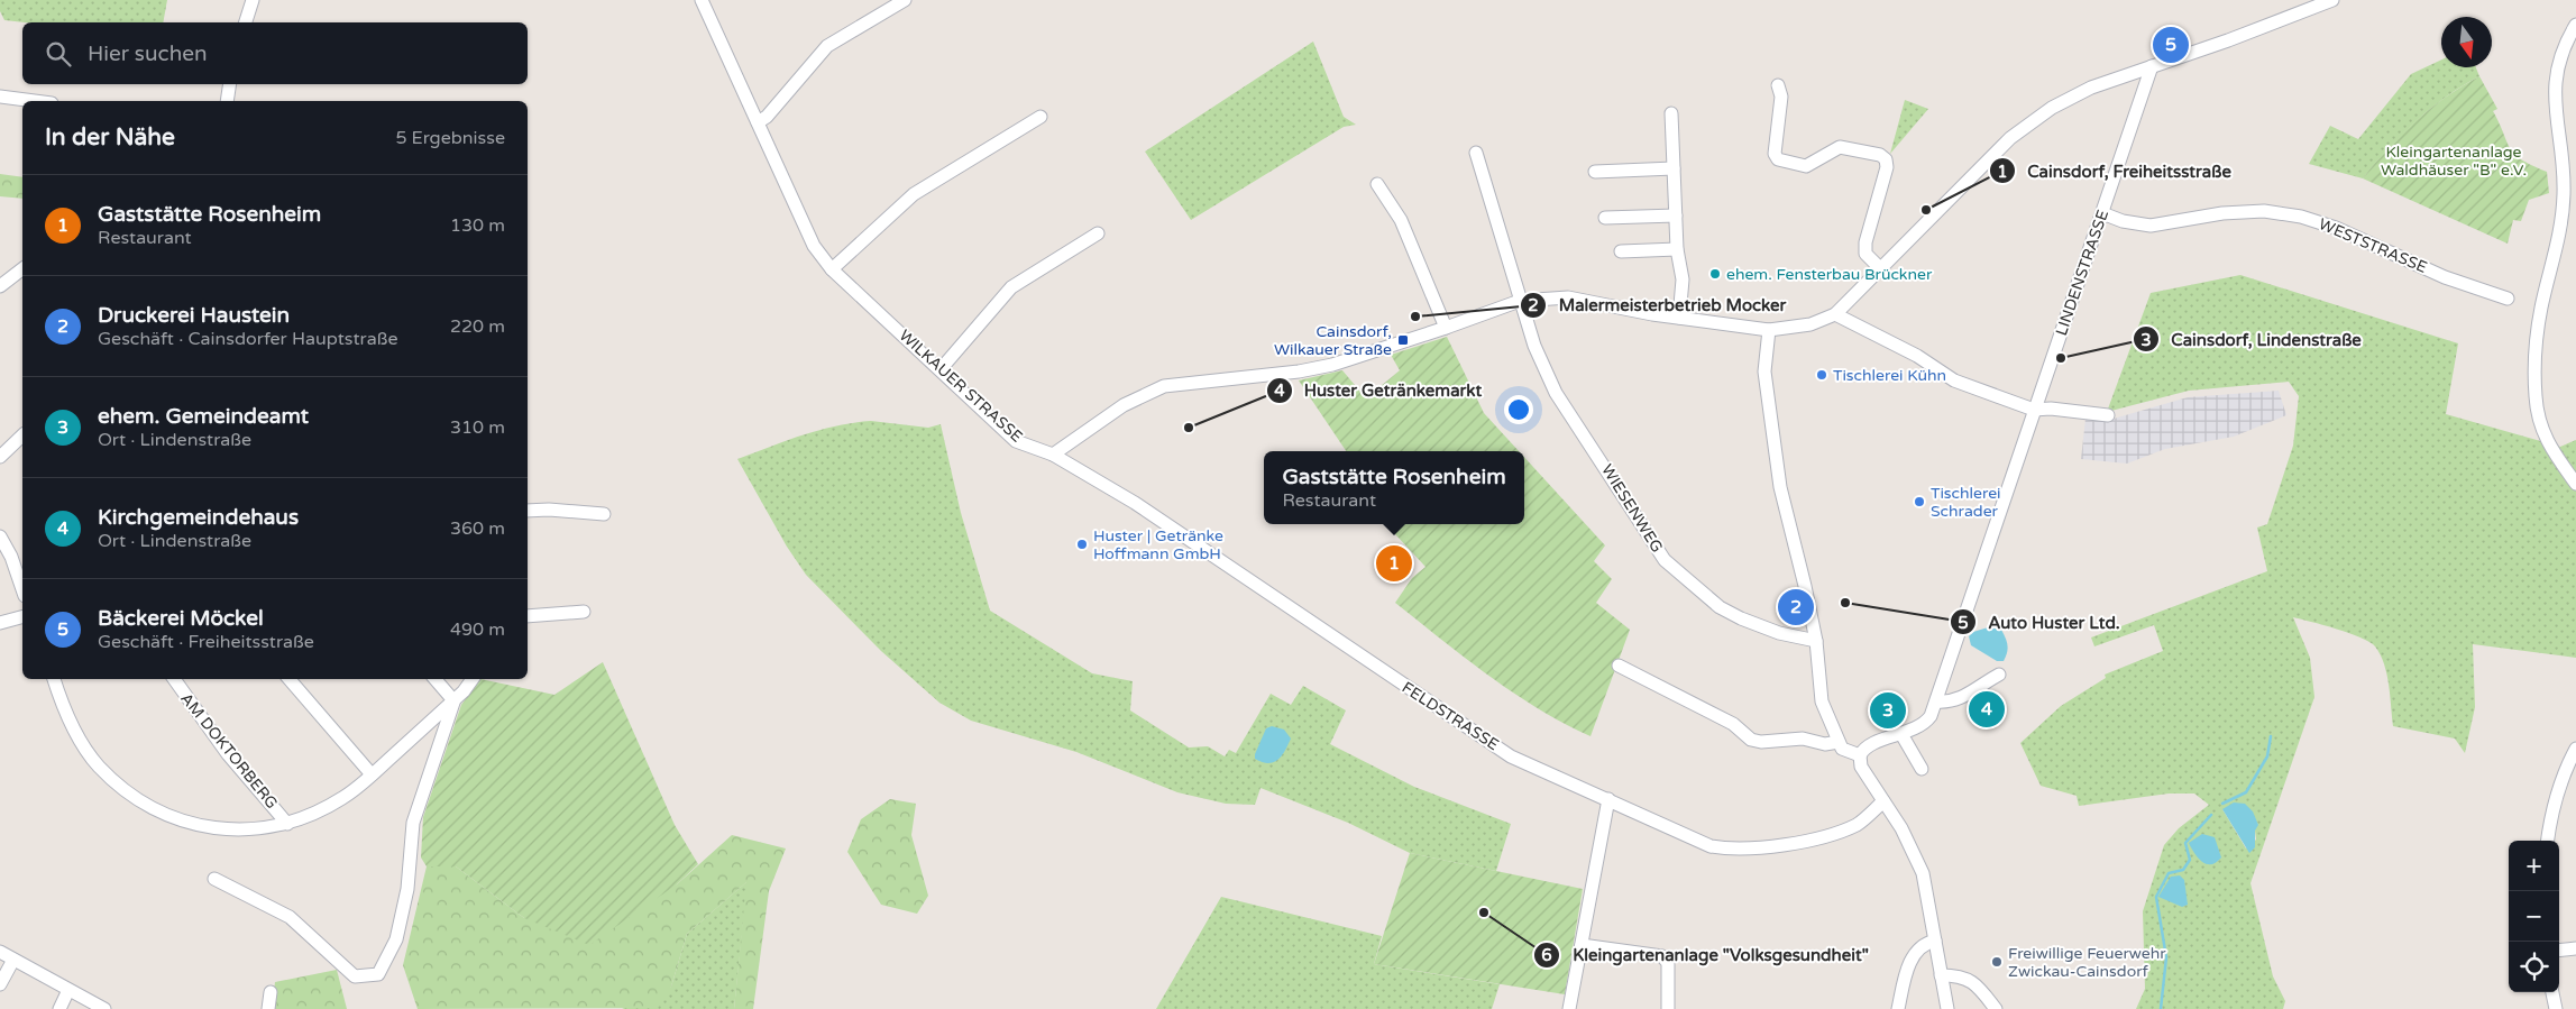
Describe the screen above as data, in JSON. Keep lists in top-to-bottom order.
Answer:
{
  "streets": {
    "street": [
      "WESTSTRASSE",
      "LINDENSTRASSE",
      "WILKAUER STRASSE",
      "WIESENWEG",
      "FELDSTRASSE",
      "AM DOKTORBERG"
    ]
  },
  "crossings": [
    ["WESTSTRASSE", "LINDENSTRASSE"],
    ["WILKAUER STRASSE", "FELDSTRASSE"]
  ],
  "parks": ["Kleingartenanlage Waldhäuser \"B\" e.V."],
  "places": {
    "other": [
      "Cainsdorf, Freiheitsstraße",
      "ehem. Fensterbau Brückner",
      "Malermeisterbetrieb Mocker",
      "Cainsdorf, Lindenstraße",
      "Tischlerei Kühn",
      "Huster Getränkemarkt",
      "Tischlerei Schrader",
      "Huster | Getränke Hoffmann GmbH",
      "Auto Huster Ltd.",
      "Kleingartenanlage \"Volksgesundheit\"",
      "Freiwillige Feuerwehr Zwickau-Cainsdorf"
    ],
    "transit": ["Cainsdorf, Wilkauer Straße"]
  },
  "north": "bottom",
  "page": {
    "search": "Hier suchen",
    "pins": [
      "5",
      "1",
      "2",
      "4",
      "3"
    ],
    "heading": ["In der Nähe", "5 Ergebnisse"],
    "list": [
      {
        "mark": "1",
        "name": "Gaststätte Rosenheim",
        "note": "Restaurant",
        "value": "130 m"
      },
      {
        "mark": "2",
        "name": "Druckerei Haustein",
        "note": "Geschäft · Cainsdorfer Hauptstraße",
        "value": "220 m"
      },
      {
        "mark": "3",
        "name": "ehem. Gemeindeamt",
        "note": "Ort · Lindenstraße",
        "value": "310 m"
      },
      {
        "mark": "4",
        "name": "Kirchgemeindehaus",
        "note": "Ort · Lindenstraße",
        "value": "360 m"
      },
      {
        "mark": "5",
        "name": "Bäckerei Möckel",
        "note": "Geschäft · Freiheitsstraße",
        "value": "490 m"
      }
    ],
    "popup": ["Gaststätte Rosenheim", "Restaurant"],
    "map_buttons": ["+", "−"]
  }
}
